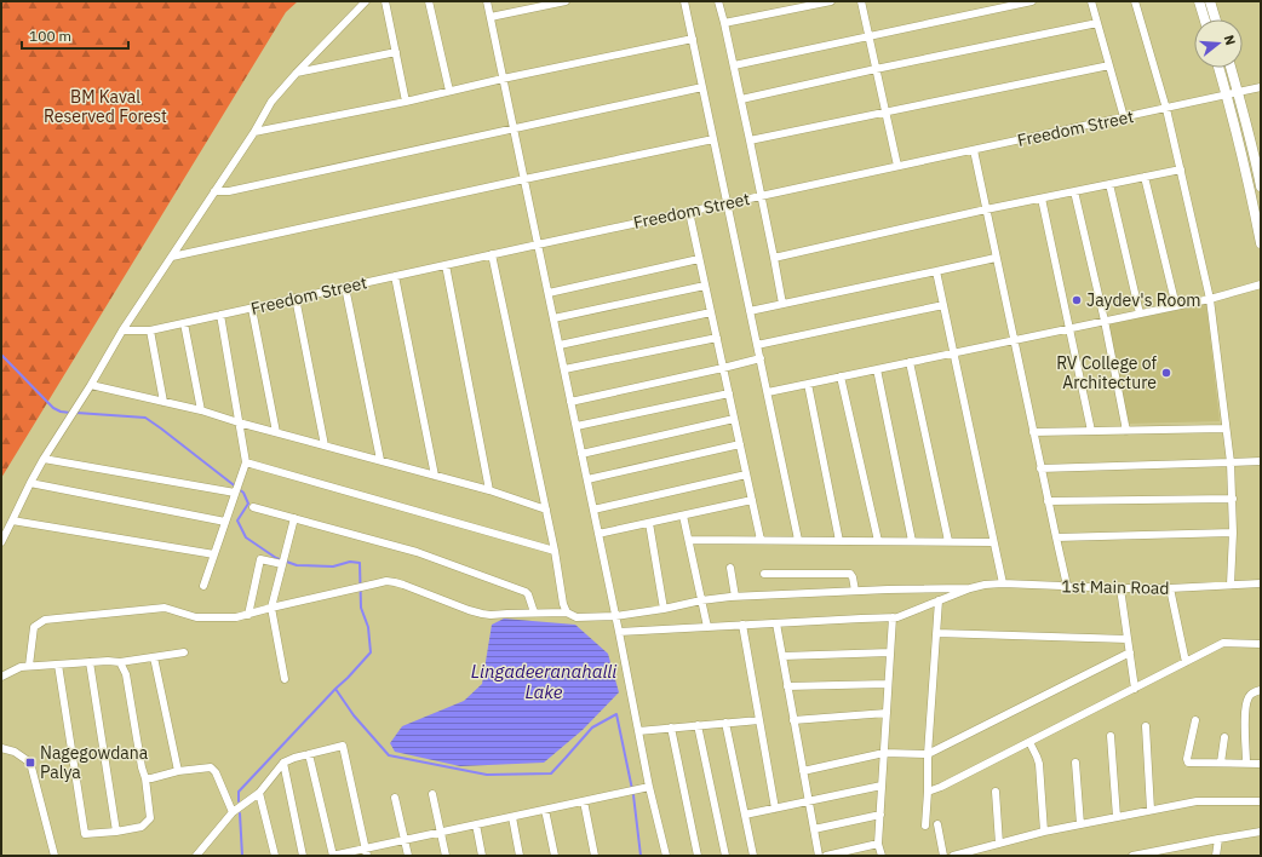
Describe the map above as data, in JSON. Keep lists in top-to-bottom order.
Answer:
{
  "streets": {
    "street": ["Freedom Street", "1st Main Road"]
  },
  "water": ["Lingadeeranahalli Lake"],
  "parks": ["BM Kaval Reserved Forest"],
  "places": {
    "other": ["Jaydev's Room", "RV College of Architecture"],
    "transit": ["Nagegowdana Palya"]
  },
  "scale_bar": "100 m",
  "north": "right"
}
